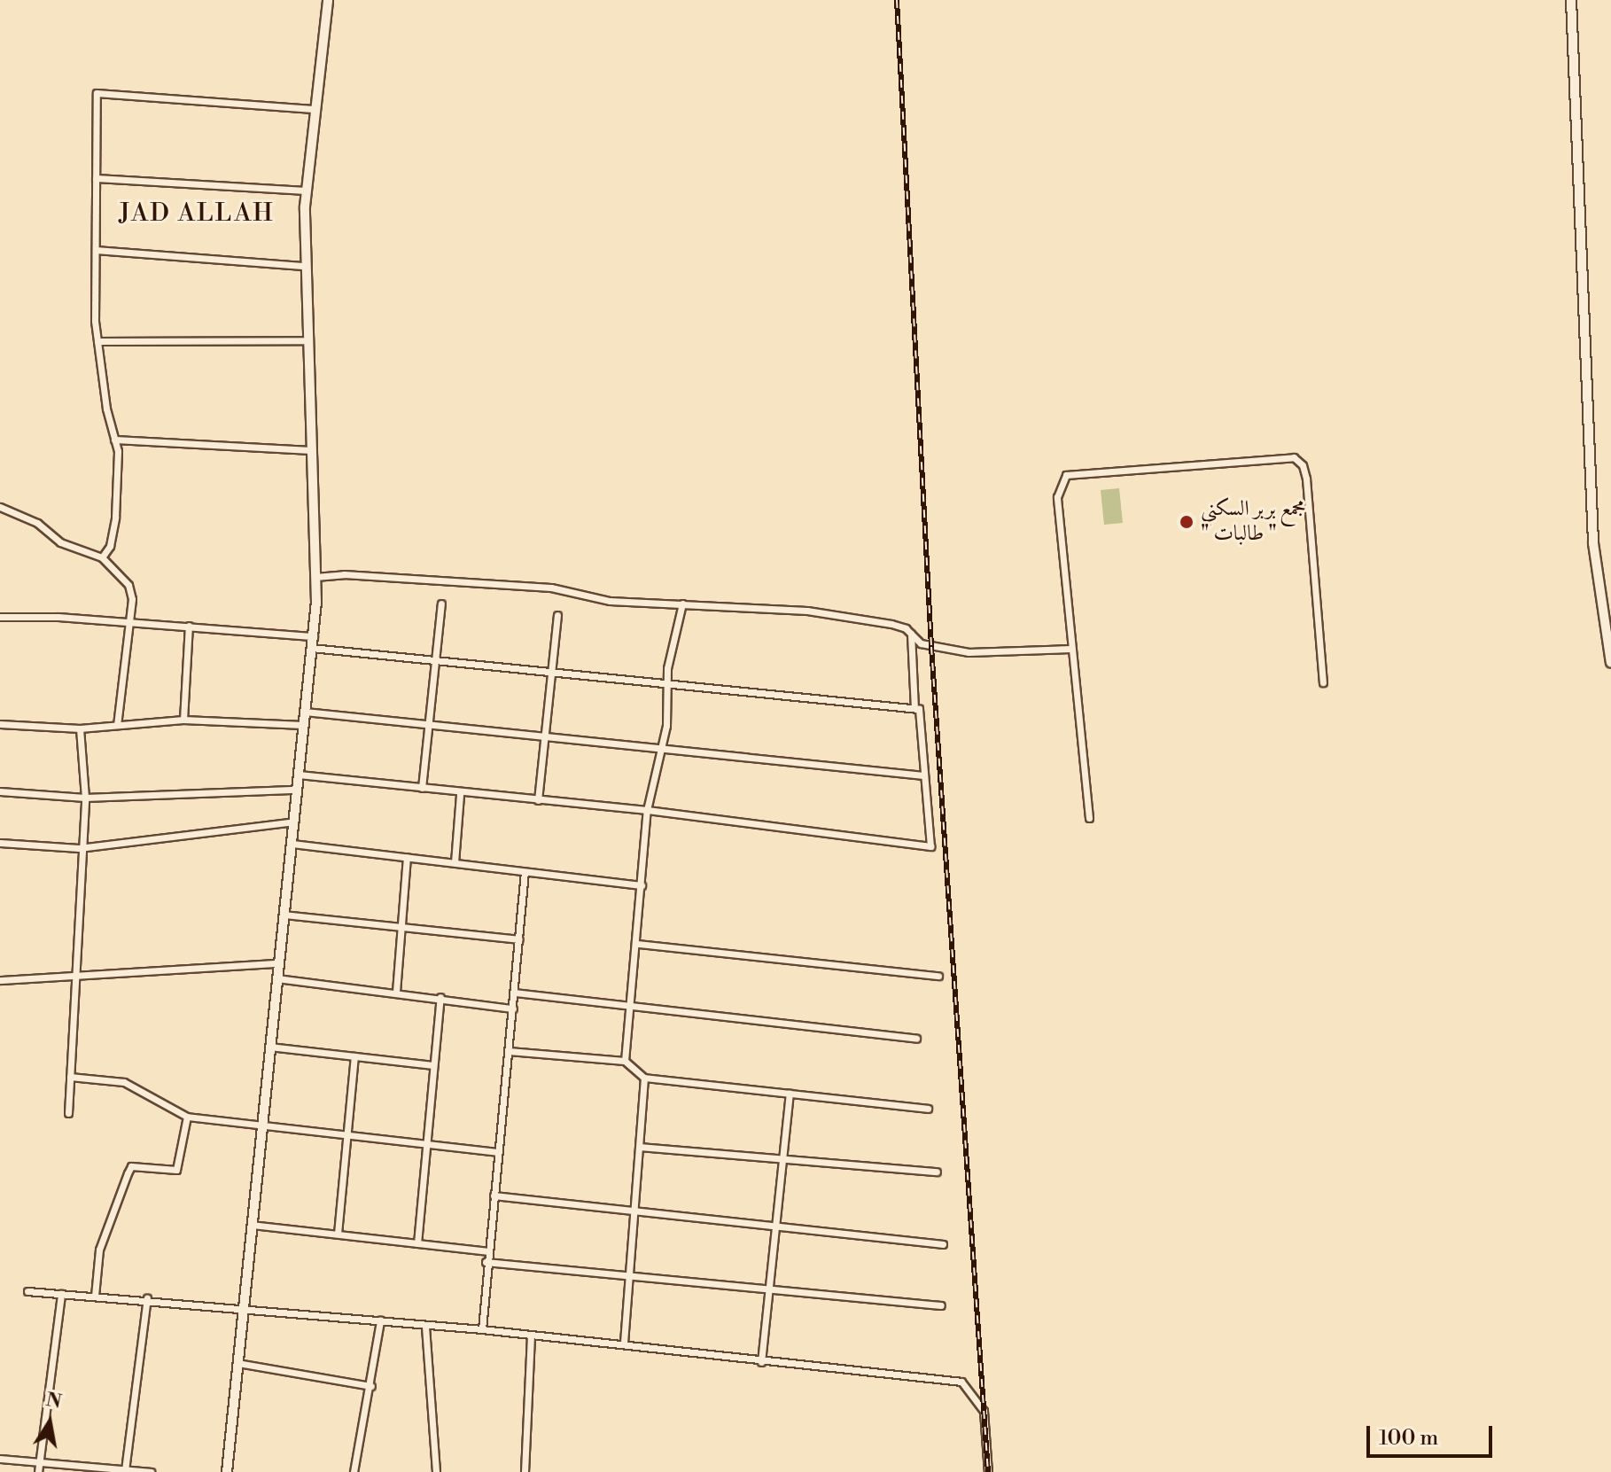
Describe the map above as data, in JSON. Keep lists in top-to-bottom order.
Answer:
{
  "districts": ["JAD ALLAH"],
  "places": ["مجمع بربر السكني \" طالبات \""],
  "scale_bar": "100 m",
  "north": "top"
}
